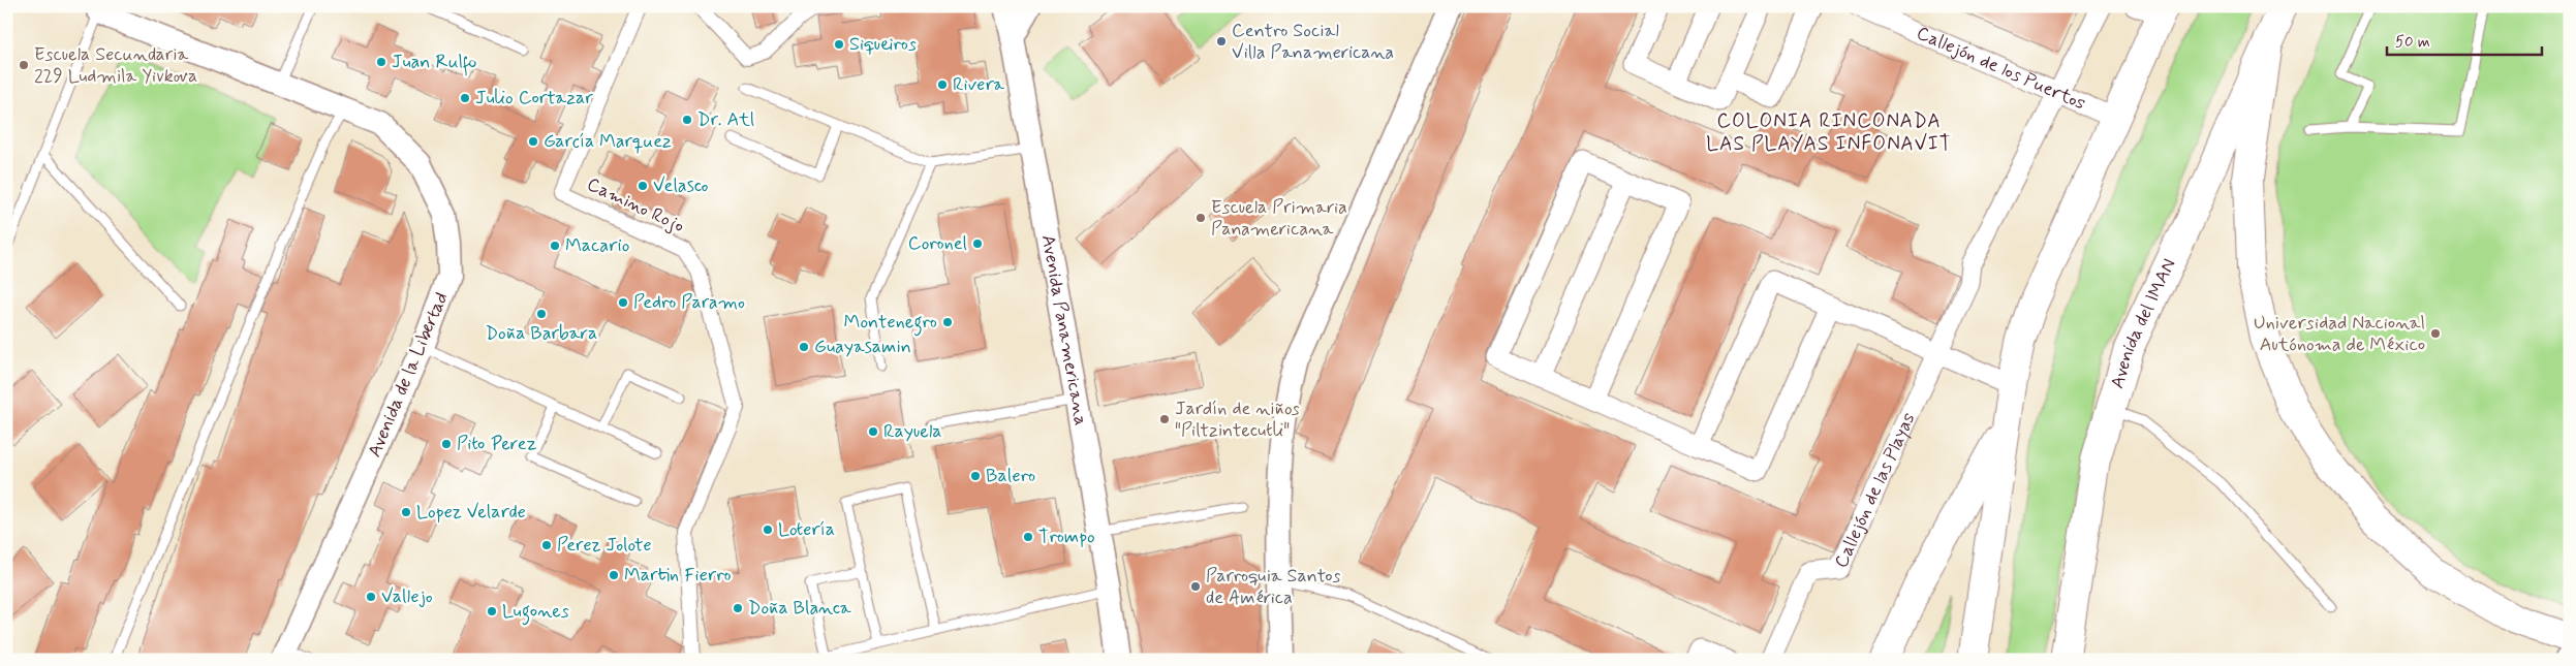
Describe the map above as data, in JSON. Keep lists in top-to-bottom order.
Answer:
{
  "streets": {
    "main road": ["Avenida del IMAN"],
    "street": [
      "Callejón de los Puertos",
      "Camino Rojo",
      "Avenida Panamericana",
      "Avenida de la Libertad",
      "Callejón de las Playas"
    ]
  },
  "crossings": [
    ["Callejón de los Puertos", "Callejón de las Playas"]
  ],
  "districts": ["COLONIA RINCONADA LAS PLAYAS INFONAVIT"],
  "places": [
    "Centro Social Villa Panamericana",
    "Siqueiros",
    "Juan Rulfo",
    "Escuela Secundaria 229 Ludmila Yivkova",
    "Rivera",
    "Julio Cortazar",
    "Dr. Atl",
    "García Marquez",
    "Velasco",
    "Escuela Primaria Panamericana",
    "Coronel",
    "Macario",
    "Pedro Paramo",
    "Doña Barbara",
    "Montenegro",
    "Universidad Nacional Autónoma de México",
    "Guayasamin",
    "Jardín de niños \"Piltzintecutli\"",
    "Rayuela",
    "Pito Perez",
    "Balero",
    "Lopez Velarde",
    "Lotería",
    "Trompo",
    "Perez Jolote",
    "Martin Fierro",
    "Parroquia Santos de América",
    "Vallejo",
    "Doña Blanca",
    "Lugones"
  ],
  "scale_bar": "50 m"
}
